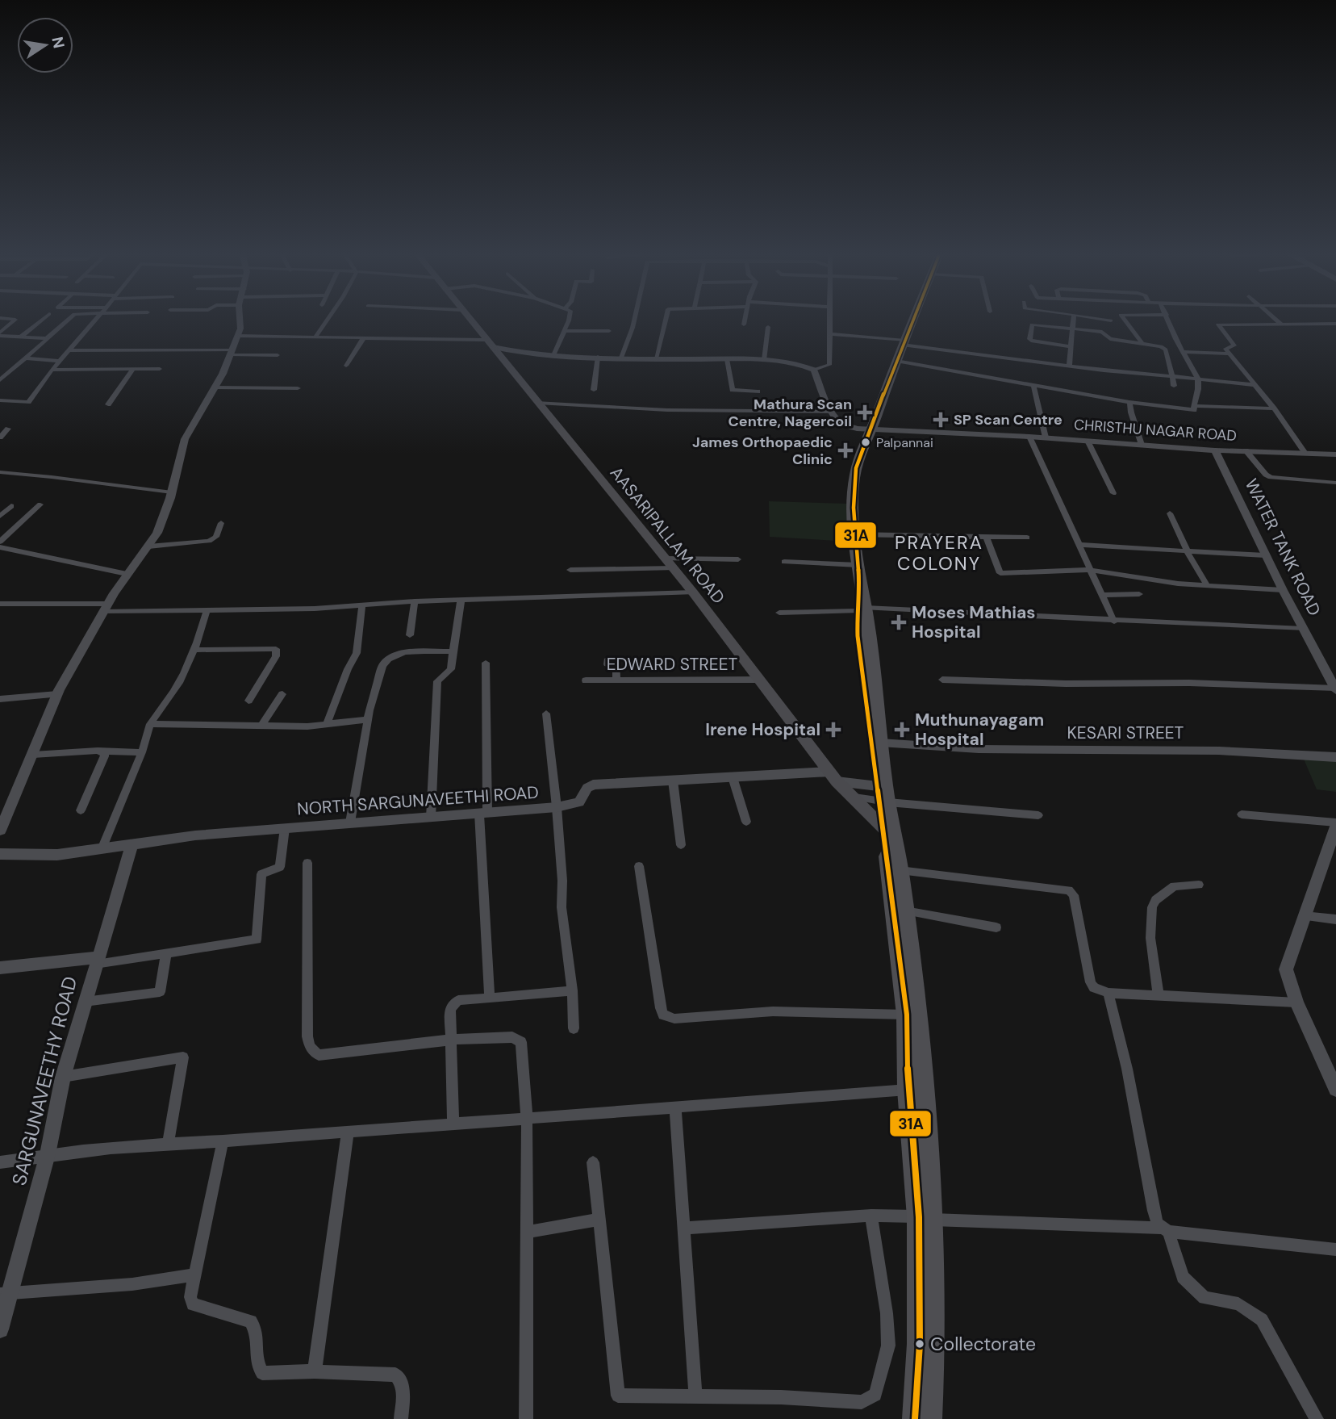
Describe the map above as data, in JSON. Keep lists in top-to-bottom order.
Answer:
{
  "streets": {
    "main road": ["AASARIPALLAM ROAD"],
    "street": [
      "CHRISTHU NAGAR ROAD",
      "WATER TANK ROAD",
      "EDWARD STREET",
      "KESARI STREET",
      "NORTH SARGUNAVEETHI ROAD",
      "SARGUNAVEETHY ROAD"
    ]
  },
  "crossings": [
    ["CHRISTHU NAGAR ROAD", "WATER TANK ROAD"],
    ["AASARIPALLAM ROAD", "EDWARD STREET"],
    ["AASARIPALLAM ROAD", "NORTH SARGUNAVEETHI ROAD"],
    ["NORTH SARGUNAVEETHI ROAD", "SARGUNAVEETHY ROAD"]
  ],
  "districts": ["PRAYERA COLONY"],
  "places": {
    "health": [
      "Mathura Scan Centre, Nagercoil",
      "SP Scan Centre",
      "James Orthopaedic Clinic",
      "Moses Mathias Hospital",
      "Irene Hospital",
      "Muthunayagam Hospital"
    ],
    "other": ["Palpannai", "Collectorate"]
  },
  "lines": ["transit line 31A"],
  "north": "right"
}
